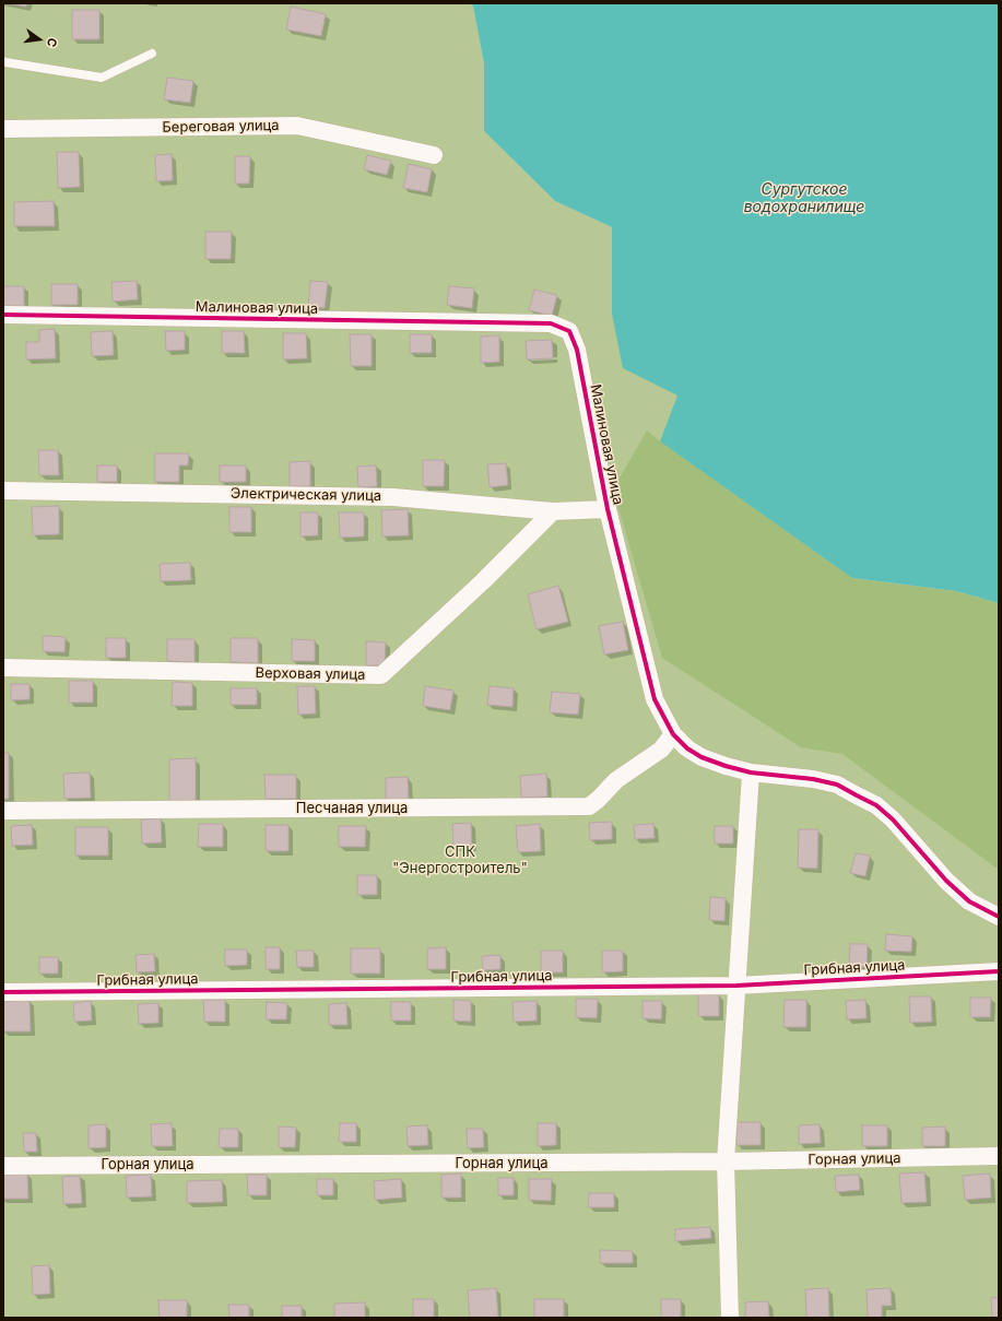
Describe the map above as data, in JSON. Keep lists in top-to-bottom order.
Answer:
{
  "streets": {
    "street": [
      "Береговая улица",
      "Малиновая улица",
      "Электрическая улица",
      "Верховая улица",
      "Песчаная улица",
      "Грибная улица",
      "Горная улица"
    ]
  },
  "crossings": [
    ["Малиновая улица", "Электрическая улица"],
    ["Малиновая улица", "Песчаная улица"],
    ["Электрическая улица", "Верховая улица"]
  ],
  "water": ["Сургутское водохранилище"],
  "parks": ["СПК \"Энергостроитель\""],
  "north": "right"
}
